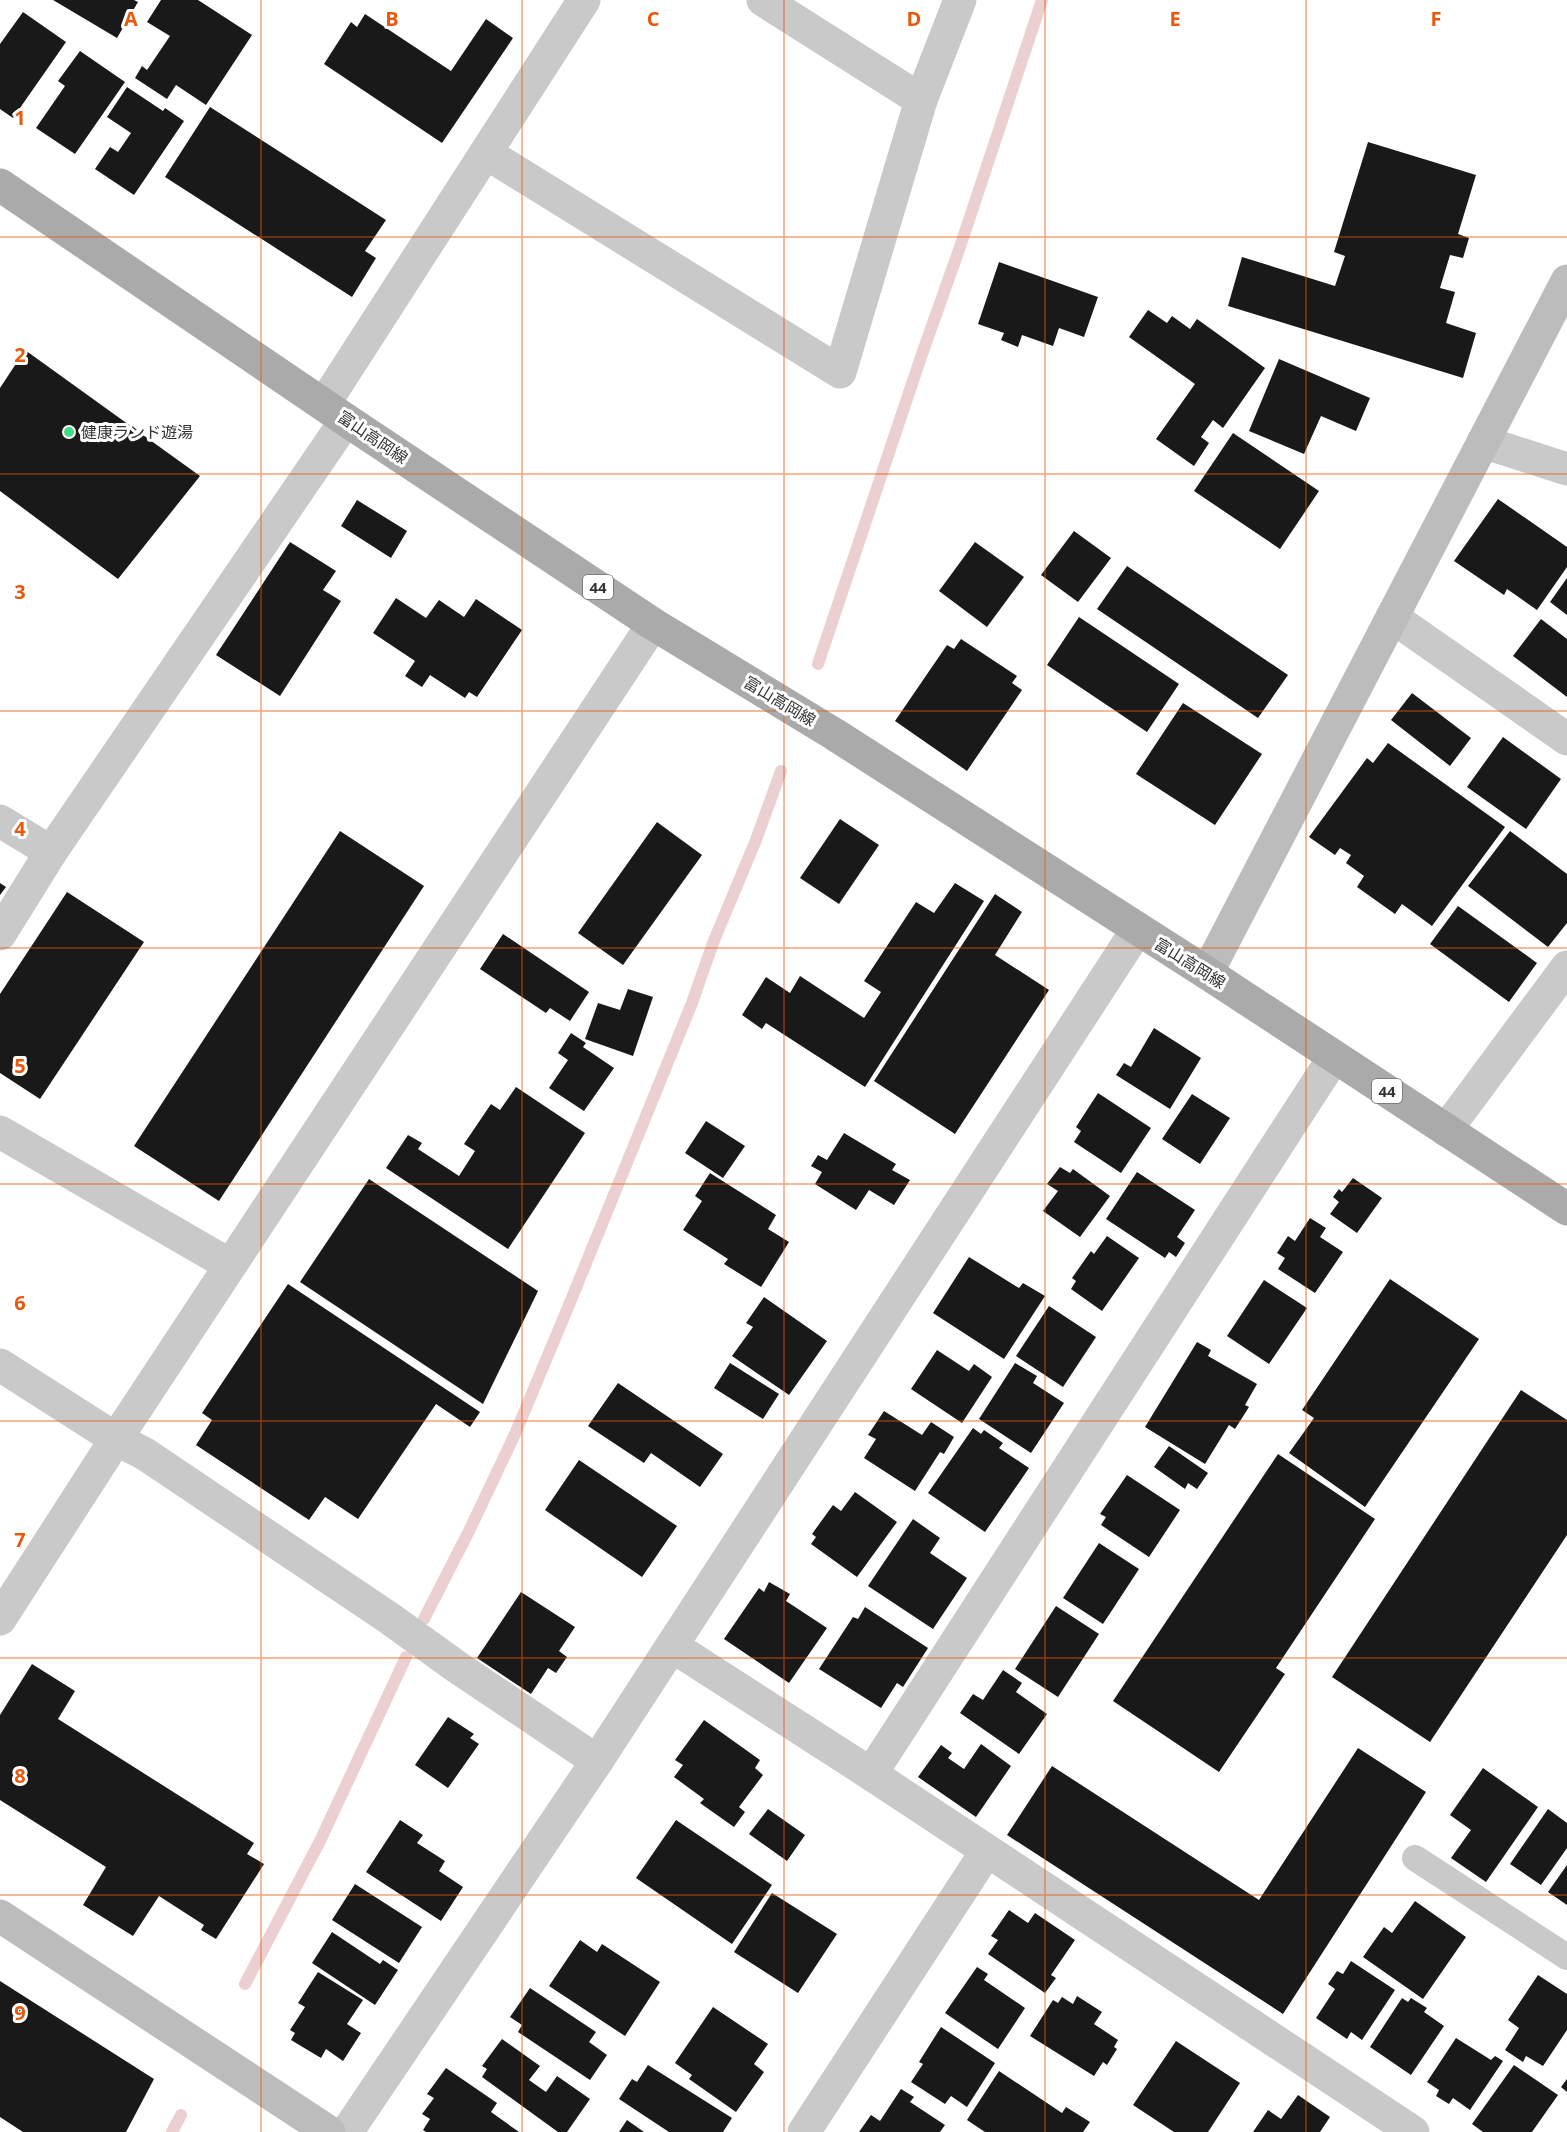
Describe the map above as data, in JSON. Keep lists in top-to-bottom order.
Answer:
{
  "streets": {
    "main road": ["富山高岡線", "44"]
  },
  "places": ["健康ランド遊湯"],
  "grid": {
    "columns": [
      "A",
      "B",
      "C",
      "D",
      "E",
      "F"
    ],
    "rows": [
      "1",
      "2",
      "3",
      "4",
      "5",
      "6",
      "7",
      "8",
      "9"
    ]
  }
}
